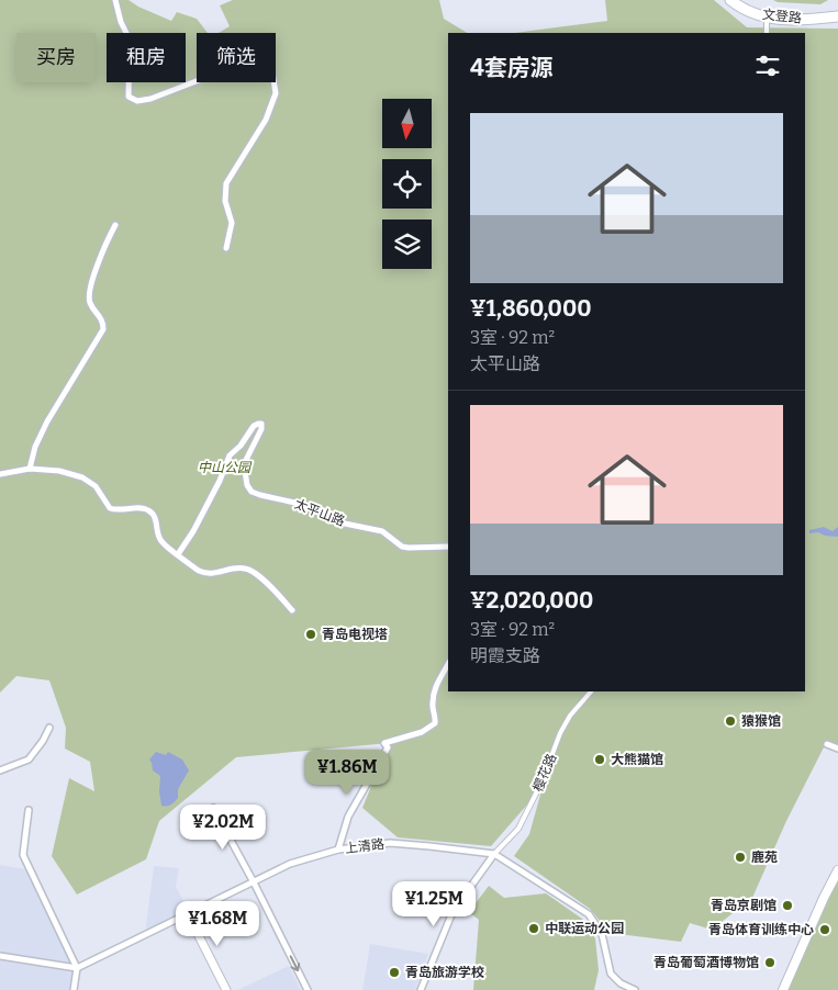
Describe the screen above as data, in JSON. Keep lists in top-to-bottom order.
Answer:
{
  "streets": {
    "main road": ["文登路"],
    "street": ["太平山路", "樱花路", "上清路"]
  },
  "crossings": [
    ["樱花路", "上清路"]
  ],
  "parks": ["中山公园"],
  "places": [
    "青岛电视塔",
    "猿猴馆",
    "大熊猫馆",
    "鹿苑",
    "青岛京剧馆",
    "中联运动公园",
    "青岛体育训练中心",
    "青岛葡萄酒博物馆",
    "青岛旅游学校"
  ],
  "north": "bottom",
  "page": {
    "chip": ["买房", "租房", "筛选"],
    "heading": "4套房源",
    "list": [
      {
        "name": "¥1,860,000",
        "note": "3室 · 92 m² · 太平山路"
      },
      {
        "name": "¥2,020,000",
        "note": "3室 · 92 m² · 明霞支路"
      }
    ],
    "price": [
      "¥1.86M",
      "¥2.02M",
      "¥1.25M",
      "¥1.68M"
    ]
  }
}
